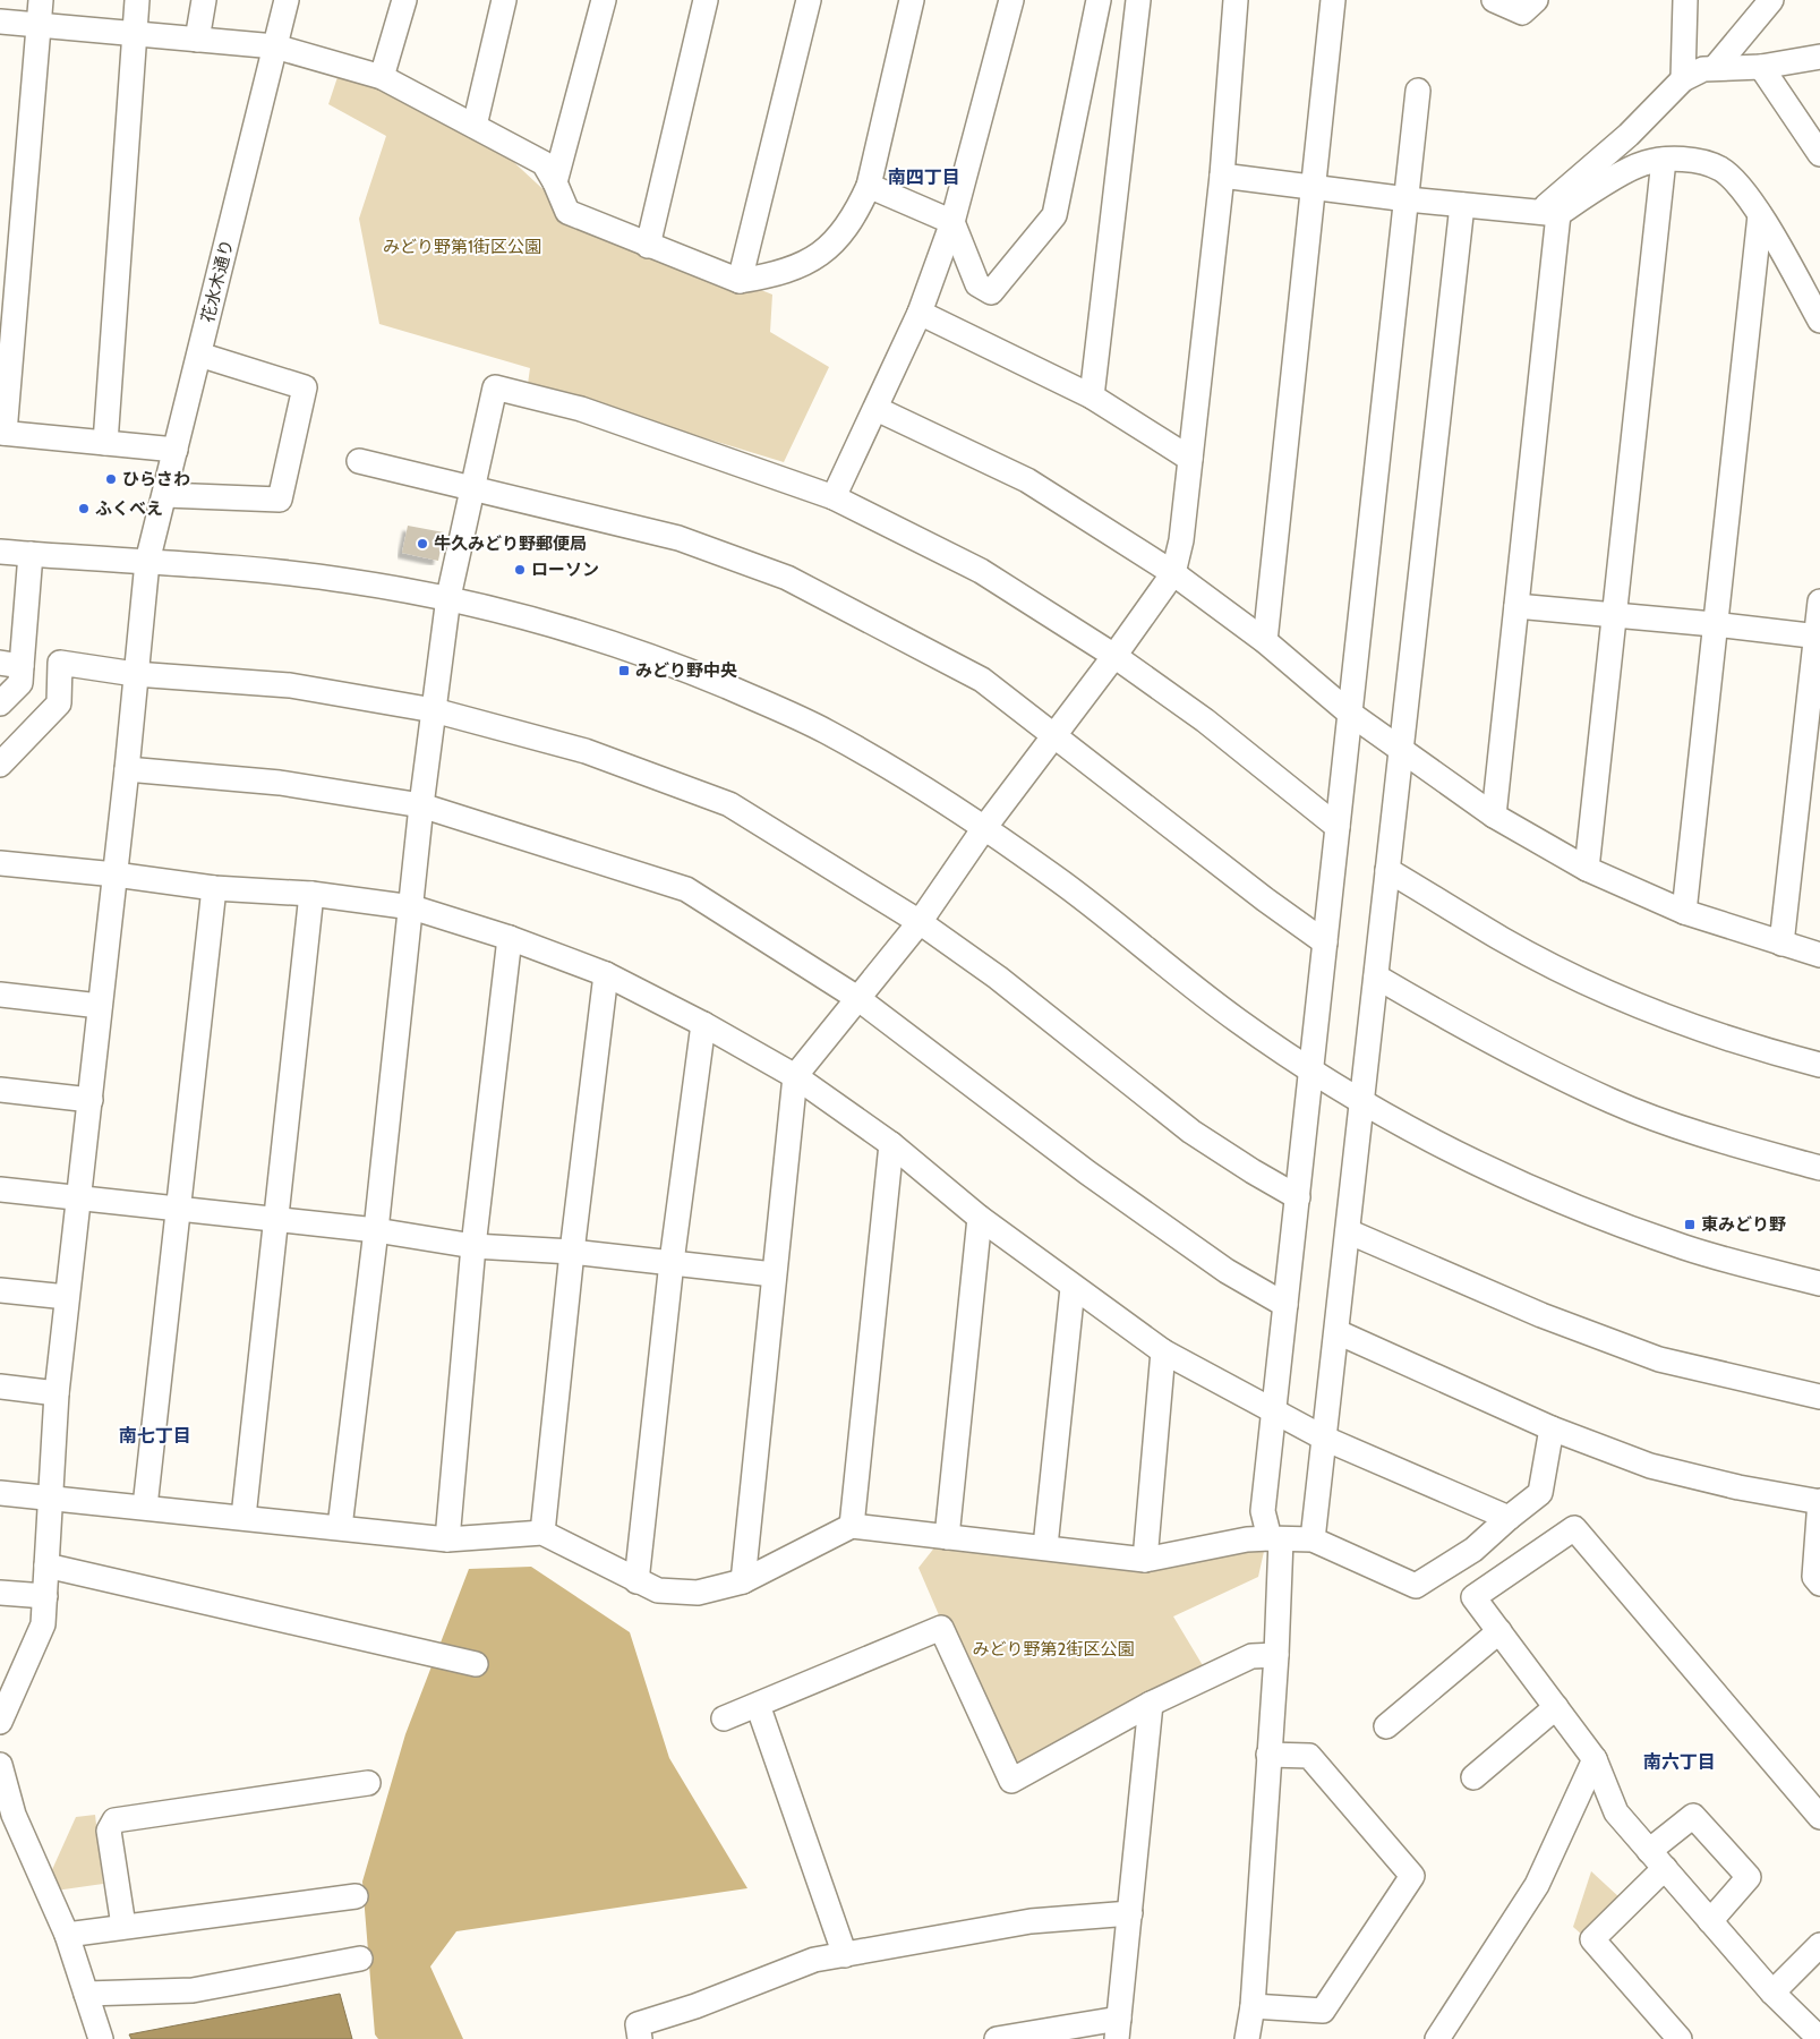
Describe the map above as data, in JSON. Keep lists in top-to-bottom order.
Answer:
{
  "streets": {
    "street": ["花水木通り"]
  },
  "districts": ["南四丁目", "南七丁目", "南六丁目"],
  "parks": ["みどり野第1街区公園", "みどり野第2街区公園"],
  "places": {
    "other": [
      "ひらさわ",
      "ふくべえ",
      "牛久みどり野郵便局",
      "ローソン"
    ],
    "transit": ["みどり野中央", "東みどり野"]
  }
}
